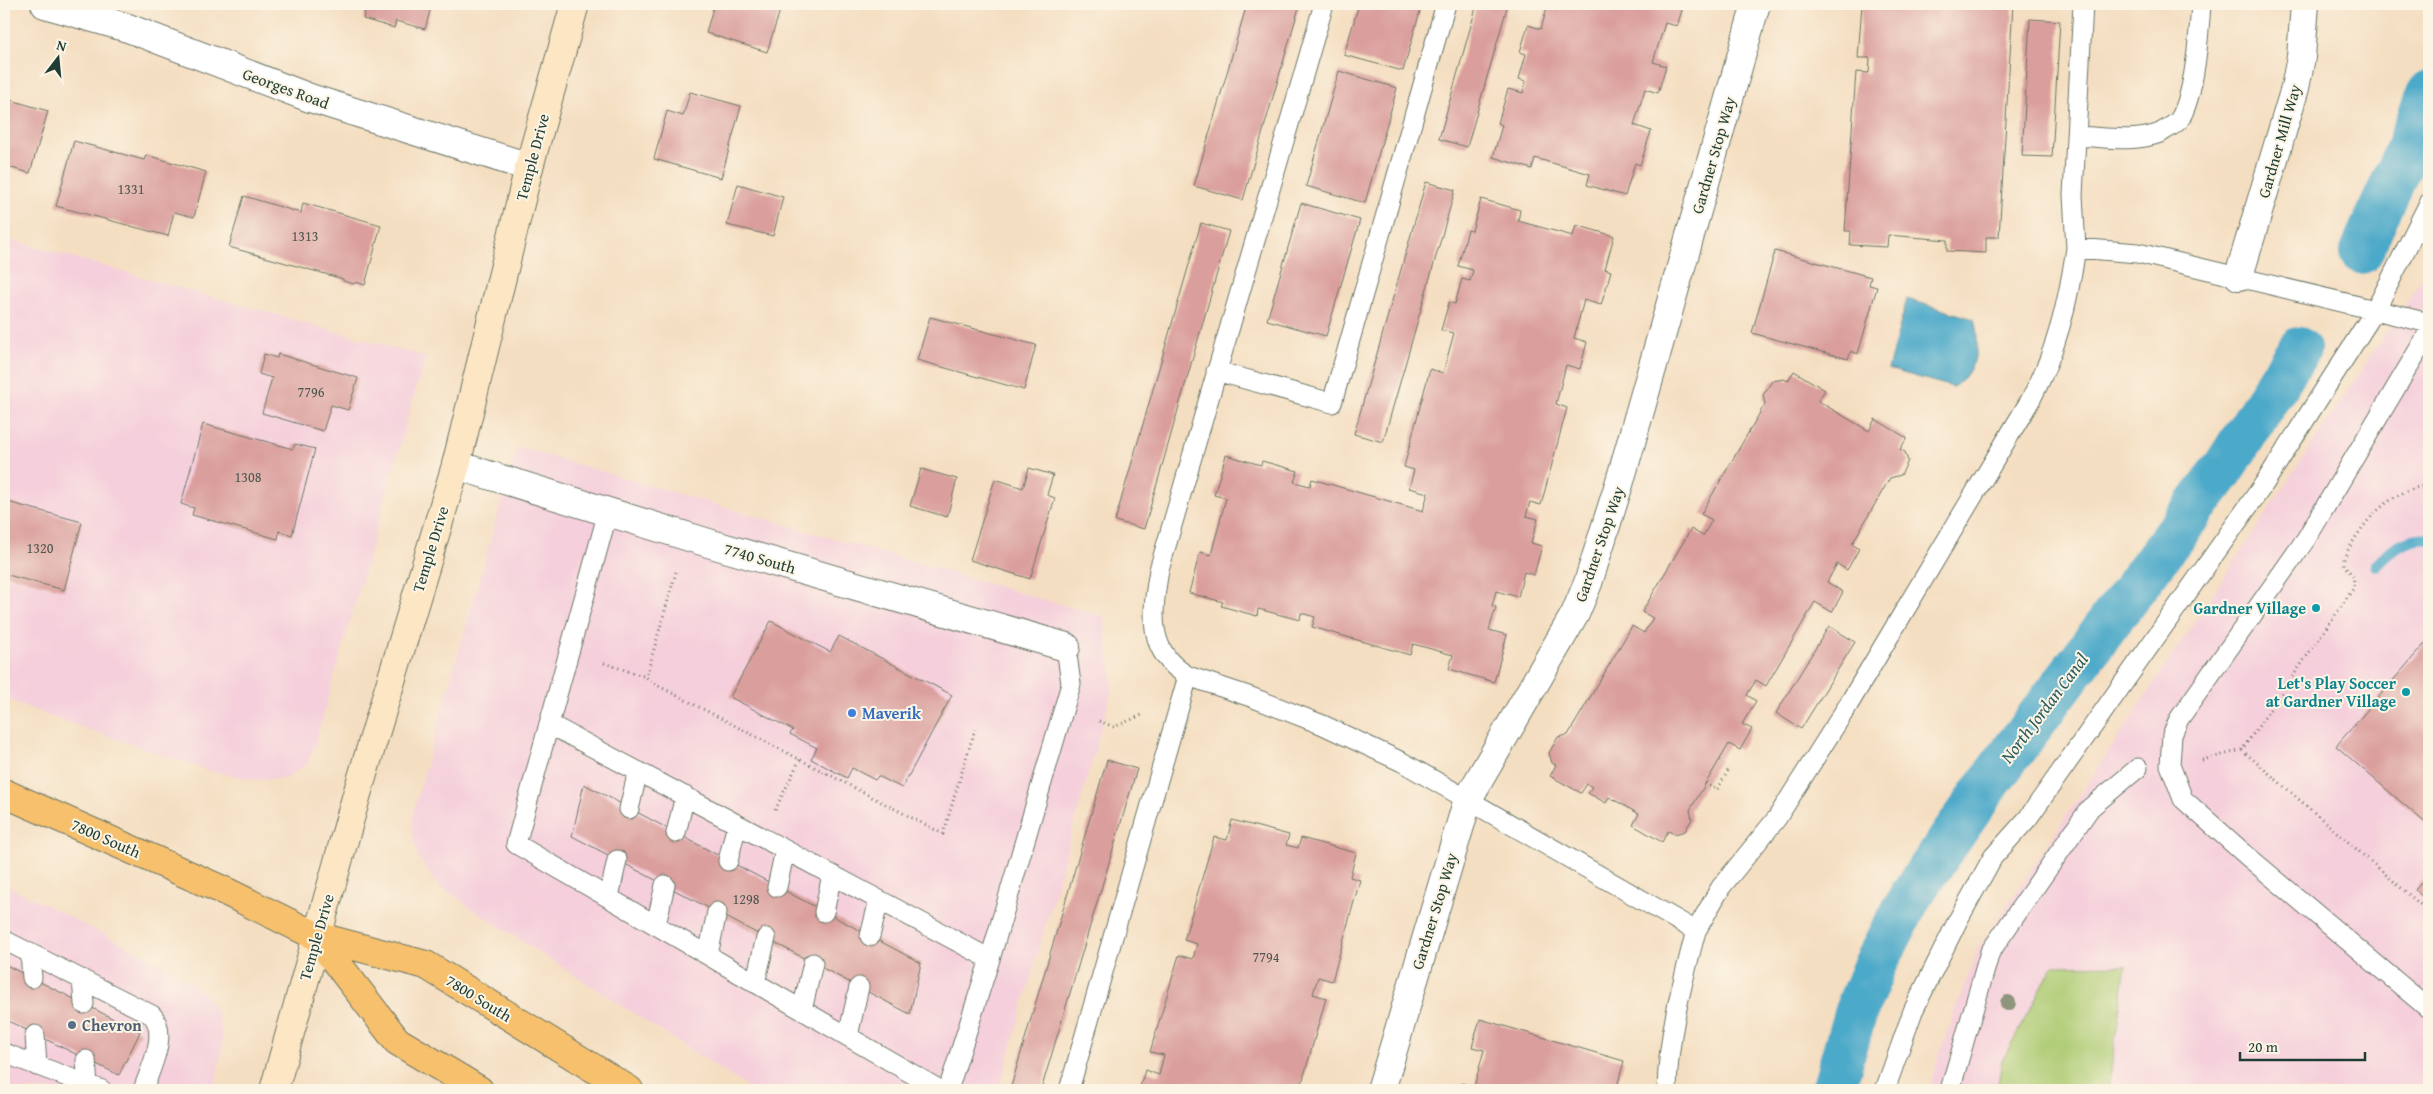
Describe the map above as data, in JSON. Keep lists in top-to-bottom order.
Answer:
{
  "streets": {
    "main road": ["7800 South"],
    "street": [
      "Georges Road",
      "Gardner Mill Way",
      "Gardner Stop Way",
      "Temple Drive",
      "7740 South"
    ]
  },
  "crossings": [
    ["Georges Road", "Temple Drive"],
    ["Temple Drive", "7740 South"],
    ["Temple Drive", "7800 South"]
  ],
  "water": ["North Jordan Canal"],
  "places": [
    "Gardner Village",
    "Let's Play Soccer at Gardner Village",
    "Maverik",
    "Chevron"
  ],
  "house_numbers": [
    "1331",
    "1313",
    "7796",
    "1308",
    "1320",
    "1298",
    "7794"
  ],
  "scale_bar": "20 m",
  "north": "top"
}
